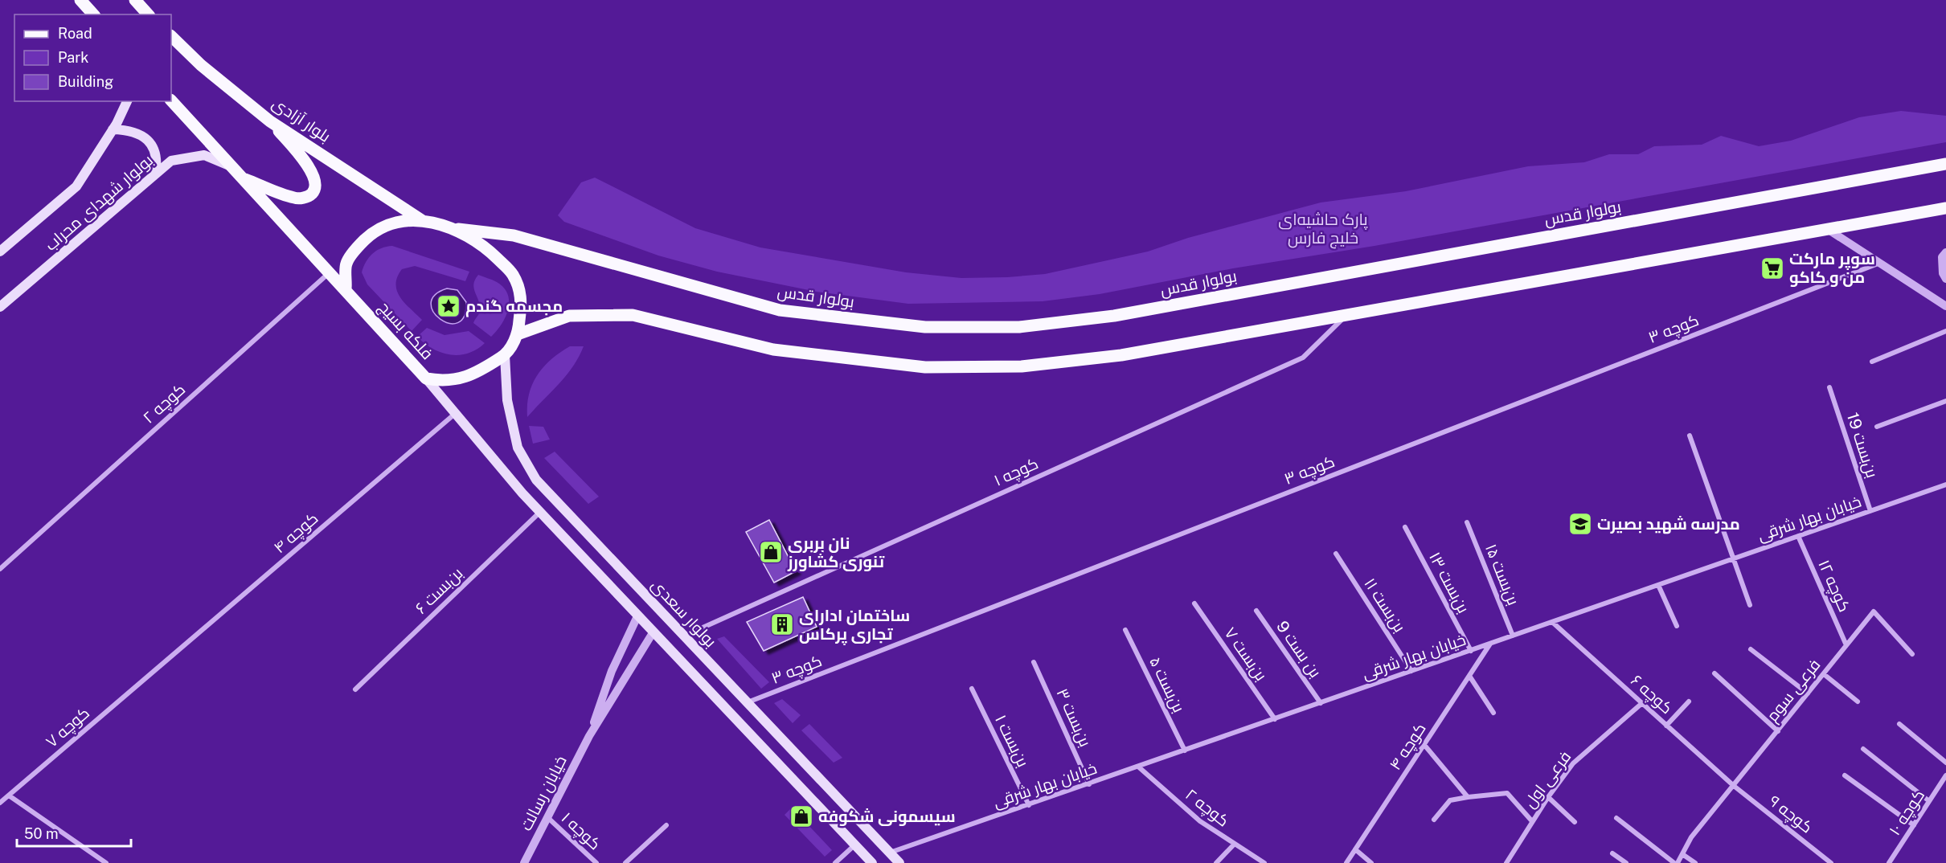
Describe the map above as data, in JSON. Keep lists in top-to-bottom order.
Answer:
{
  "streets": {
    "main road": [
      "بلوار آزادی",
      "بولوار شهدای محراب",
      "بولوار قدس",
      "فلکه بسیج",
      "بولوار سعدی"
    ],
    "street": [
      "کوچه ۳",
      "کوچه ۲",
      "بن‌بست 19",
      "کوچه ۱",
      "خیابان بهار شرقی",
      "کوچه ۴",
      "بن‌بست ۱۵",
      "بن‌بست ۱۳",
      "کوچه ۱۲",
      "بن‌بست ۶",
      "بن‌بست ۱۱",
      "بن بست 9",
      "بن‌بست ۷",
      "بن‌بست ۵",
      "فرعی سوم",
      "کوچه ۶",
      "بن‌بست ۳",
      "کوچه ۷",
      "بن‌بست ۱",
      "فرعی اول",
      "خیابان رسالت",
      "کوچه ۱۰",
      "کوچه ۹"
    ]
  },
  "crossings": [
    ["بلوار آزادی", "بولوار قدس"],
    ["بلوار آزادی", "فلکه بسیج"],
    ["بلوار آزادی", "بولوار سعدی"],
    ["بولوار قدس", "فلکه بسیج"],
    ["بولوار قدس", "بولوار سعدی"],
    ["کوچه ۳", "بولوار سعدی"],
    ["فلکه بسیج", "بولوار سعدی"],
    ["کوچه ۲", "خیابان بهار شرقی"],
    ["بن‌بست 19", "خیابان بهار شرقی"],
    ["کوچه ۱", "بولوار سعدی"],
    ["کوچه ۱", "خیابان رسالت"],
    ["خیابان بهار شرقی", "کوچه ۴"],
    ["خیابان بهار شرقی", "بن‌بست ۱۵"],
    ["خیابان بهار شرقی", "بن‌بست ۱۳"],
    ["خیابان بهار شرقی", "کوچه ۱۲"],
    ["خیابان بهار شرقی", "بن‌بست ۱۱"],
    ["خیابان بهار شرقی", "بولوار سعدی"],
    ["خیابان بهار شرقی", "بن بست 9"],
    ["خیابان بهار شرقی", "بن‌بست ۷"],
    ["خیابان بهار شرقی", "بن‌بست ۵"],
    ["خیابان بهار شرقی", "کوچه ۶"],
    ["خیابان بهار شرقی", "بن‌بست ۳"],
    ["خیابان بهار شرقی", "بن‌بست ۱"],
    ["کوچه ۴", "کوچه ۷"],
    ["کوچه ۱۲", "فرعی سوم"],
    ["فرعی سوم", "کوچه ۶"],
    ["فرعی سوم", "کوچه ۹"],
    ["کوچه ۶", "فرعی اول"],
    ["کوچه ۶", "کوچه ۹"]
  ],
  "parks": ["پارک حاشیه‌ای خلیج فارس"],
  "places": {
    "supermarket": ["سوپر مارکت من و کاکو"],
    "place": ["مجسمه گندم"],
    "school or university": ["مدرسه شهید بصیرت"],
    "shop": ["نان بربری تنوری کشاورز", "سیسمونی شکوفه"],
    "building": ["ساختمان ادارای تجاری پرکاس"]
  },
  "legend": ["Road", "Park", "Building"],
  "scale_bar": "50 m"
}
